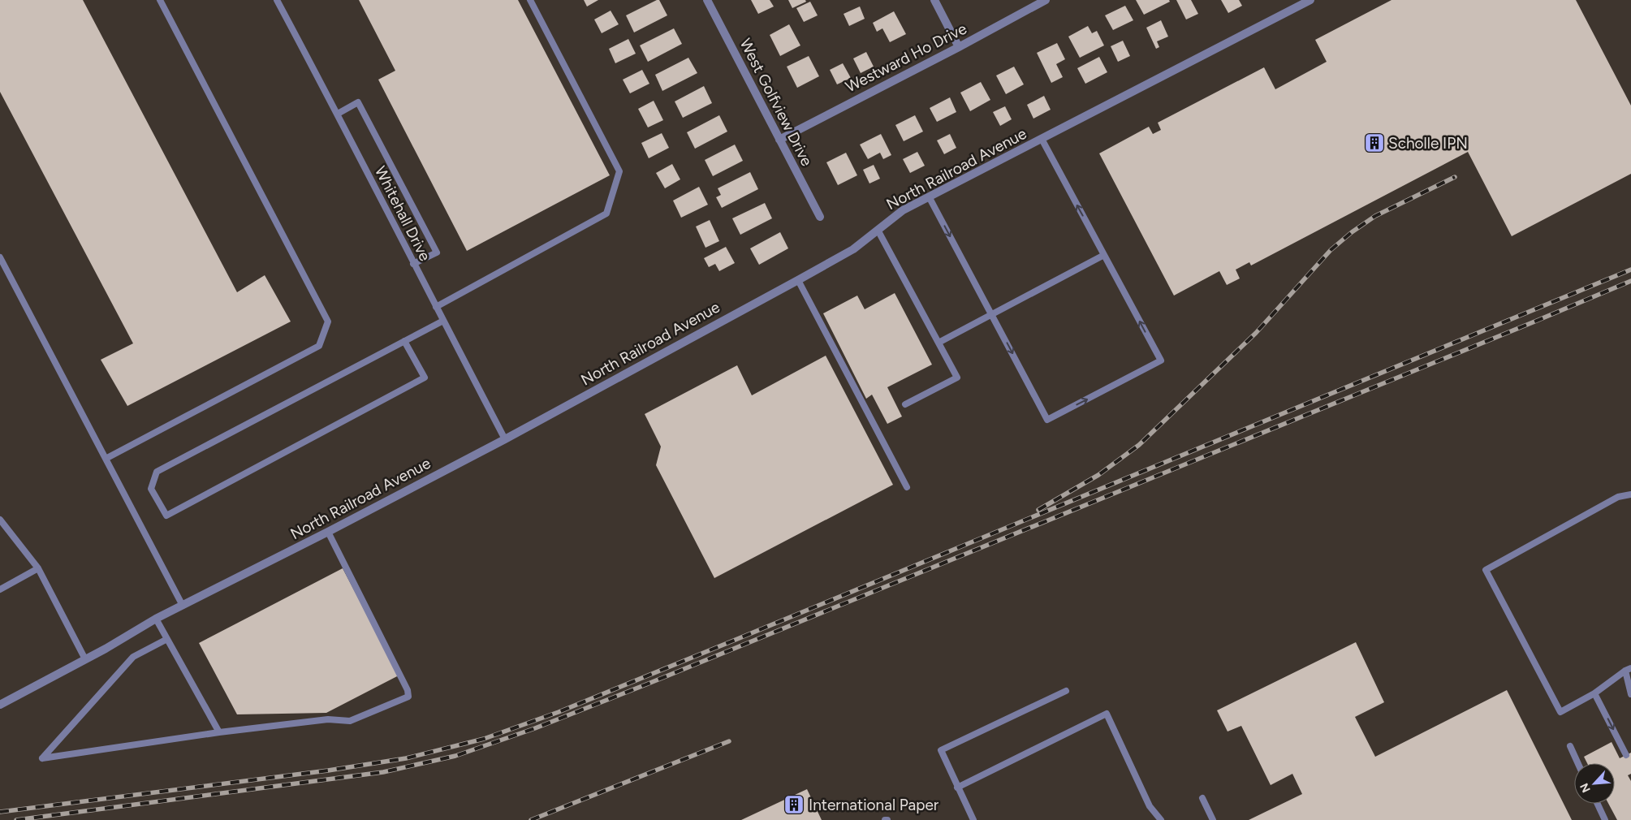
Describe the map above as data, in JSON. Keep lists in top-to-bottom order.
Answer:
{
  "streets": {
    "street": ["Westward Ho Drive", "West Golfview Drive", "North Railroad Avenue"],
    "lane": ["Whitehall Drive"]
  },
  "crossings": [
    ["Westward Ho Drive", "West Golfview Drive"],
    ["North Railroad Avenue", "Whitehall Drive"]
  ],
  "places": {
    "building": ["Scholle IPN", "International Paper"]
  },
  "north": "bottom left"
}
